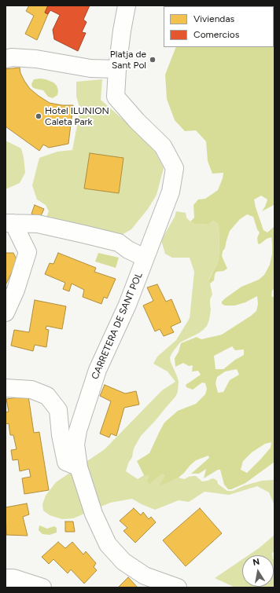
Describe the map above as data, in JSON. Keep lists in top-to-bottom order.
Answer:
{
  "streets": {
    "street": ["CARRETERA DE SANT POL"]
  },
  "places": ["Platja de Sant Pol", "Hotel ILUNION Caleta Park"],
  "legend": ["Viviendas", "Comercios"],
  "north": "top"
}
